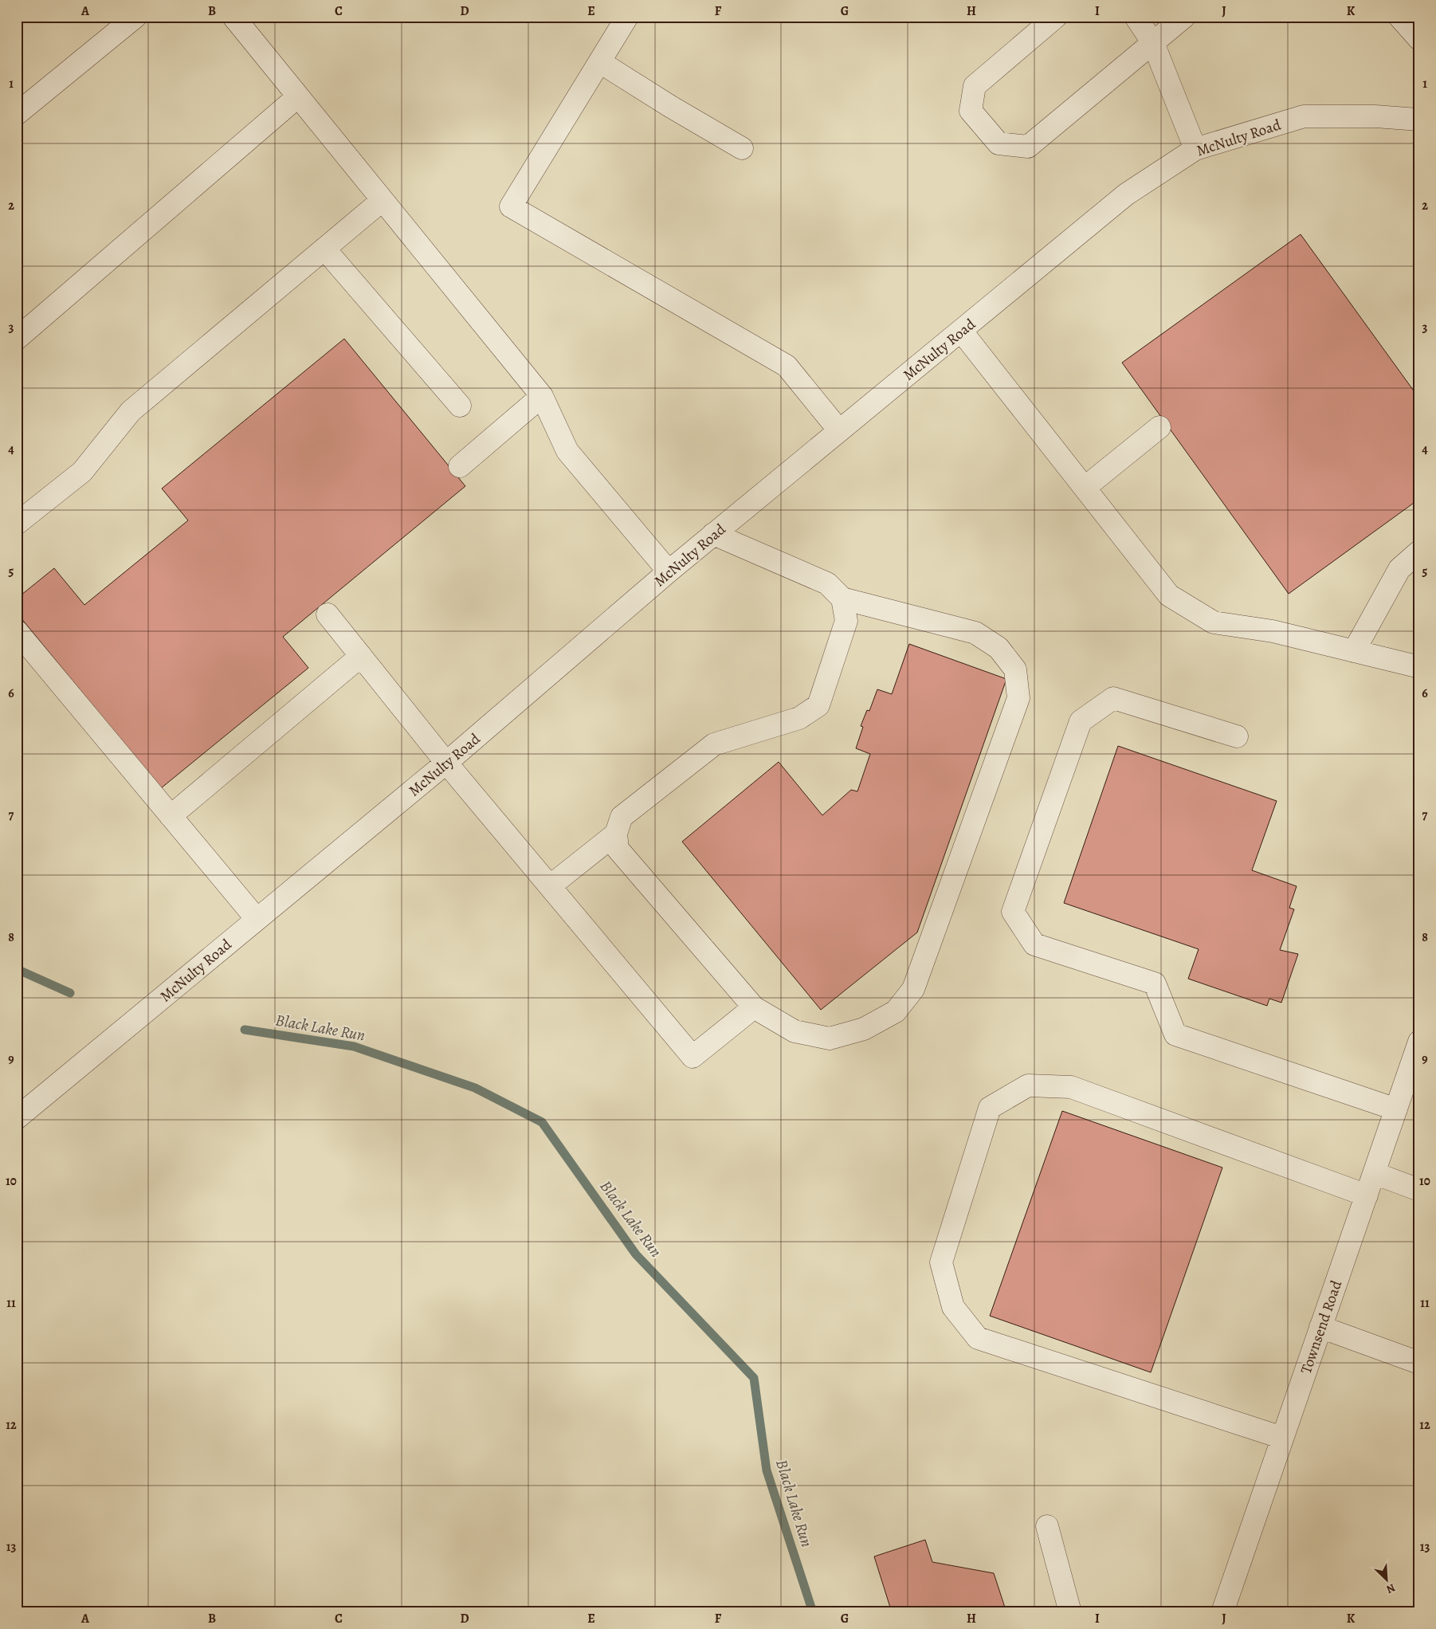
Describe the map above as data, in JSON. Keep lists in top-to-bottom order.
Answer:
{
  "streets": {
    "street": ["McNulty Road", "Townsend Road"]
  },
  "water": ["Black Lake Run"],
  "north": "bottom right",
  "grid": {
    "columns": [
      "A",
      "B",
      "C",
      "D",
      "E",
      "F",
      "G",
      "H",
      "I",
      "J",
      "K"
    ],
    "rows": [
      "1",
      "2",
      "3",
      "4",
      "5",
      "6",
      "7",
      "8",
      "9",
      "10",
      "11",
      "12",
      "13"
    ]
  }
}
